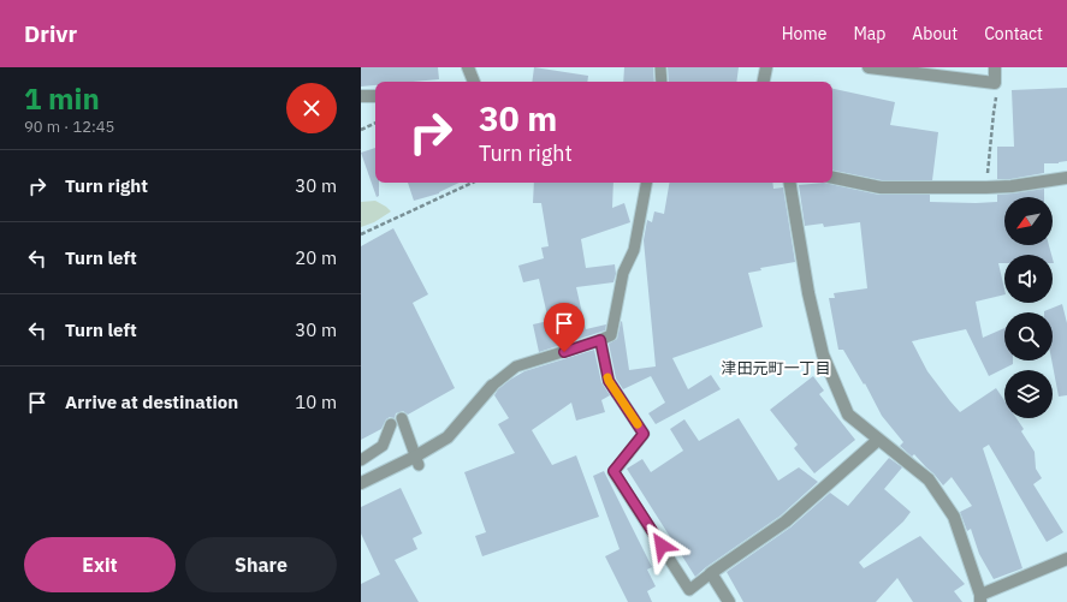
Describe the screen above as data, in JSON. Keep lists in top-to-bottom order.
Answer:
{
  "districts": ["津田元町一丁目"],
  "north": "bottom left",
  "page": {
    "header": "Drivr",
    "nav": [
      "Home",
      "Map",
      "About",
      "Contact"
    ],
    "heading": ["1 min", "90 m · 12:45"],
    "turn": ["30 m", "Turn right"],
    "list": [
      {
        "name": "Turn right",
        "value": "30 m"
      },
      {
        "name": "Turn left",
        "value": "20 m"
      },
      {
        "name": "Turn left",
        "value": "30 m"
      },
      {
        "name": "Arrive at destination",
        "value": "10 m"
      }
    ],
    "buttons": ["Exit", "Share"]
  }
}
